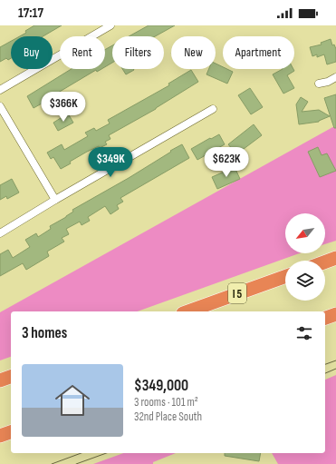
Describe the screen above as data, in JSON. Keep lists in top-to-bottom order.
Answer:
{
  "streets": {
    "highway": ["I 5"]
  },
  "north": "bottom left",
  "page": {
    "status": "17:17",
    "chip": [
      "Buy",
      "Rent",
      "Filters",
      "New",
      "Apartment"
    ],
    "price": ["$366K", "$349K", "$623K"],
    "heading": "3 homes",
    "list": [
      {
        "name": "$349,000",
        "note": "3 rooms · 101 m² · 32nd Place South"
      }
    ]
  }
}
